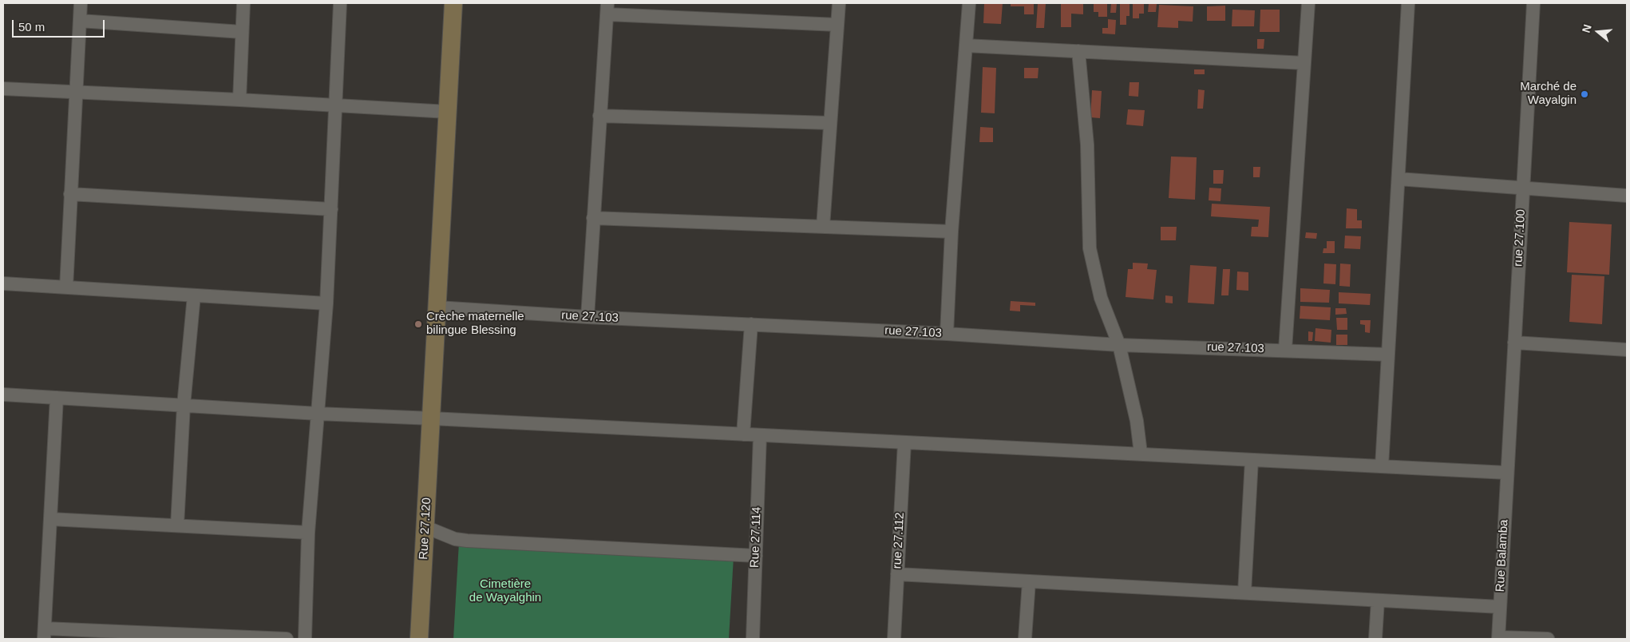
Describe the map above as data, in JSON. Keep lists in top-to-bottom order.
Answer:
{
  "streets": {
    "street": [
      "rue 27.100",
      "rue 27.103",
      "Rue 27.120",
      "Rue 27.114",
      "rue 27.112",
      "Rue Balamba"
    ]
  },
  "crossings": [
    ["rue 27.100", "Rue Balamba"],
    ["rue 27.103", "Rue 27.120"]
  ],
  "parks": ["Cimetière de Wayalghin"],
  "places": ["Marché de Wayalgin", "Crèche maternelle bilingue Blessing"],
  "scale_bar": "50 m",
  "north": "left"
}
